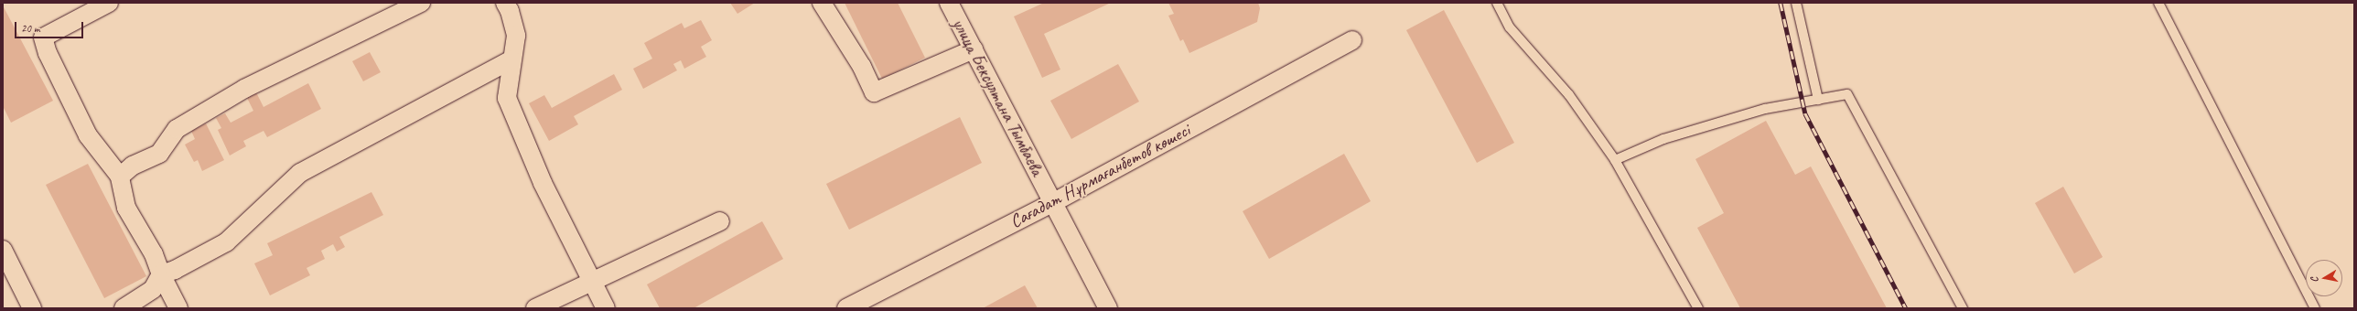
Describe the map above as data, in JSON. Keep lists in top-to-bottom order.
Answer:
{
  "streets": {
    "street": ["улица Бексултана Тымбаева", "Сағадат Нұрмағанбетов көшесі"]
  },
  "crossings": [
    ["улица Бексултана Тымбаева", "Сағадат Нұрмағанбетов көшесі"]
  ],
  "scale_bar": "20 m",
  "north": "left"
}
